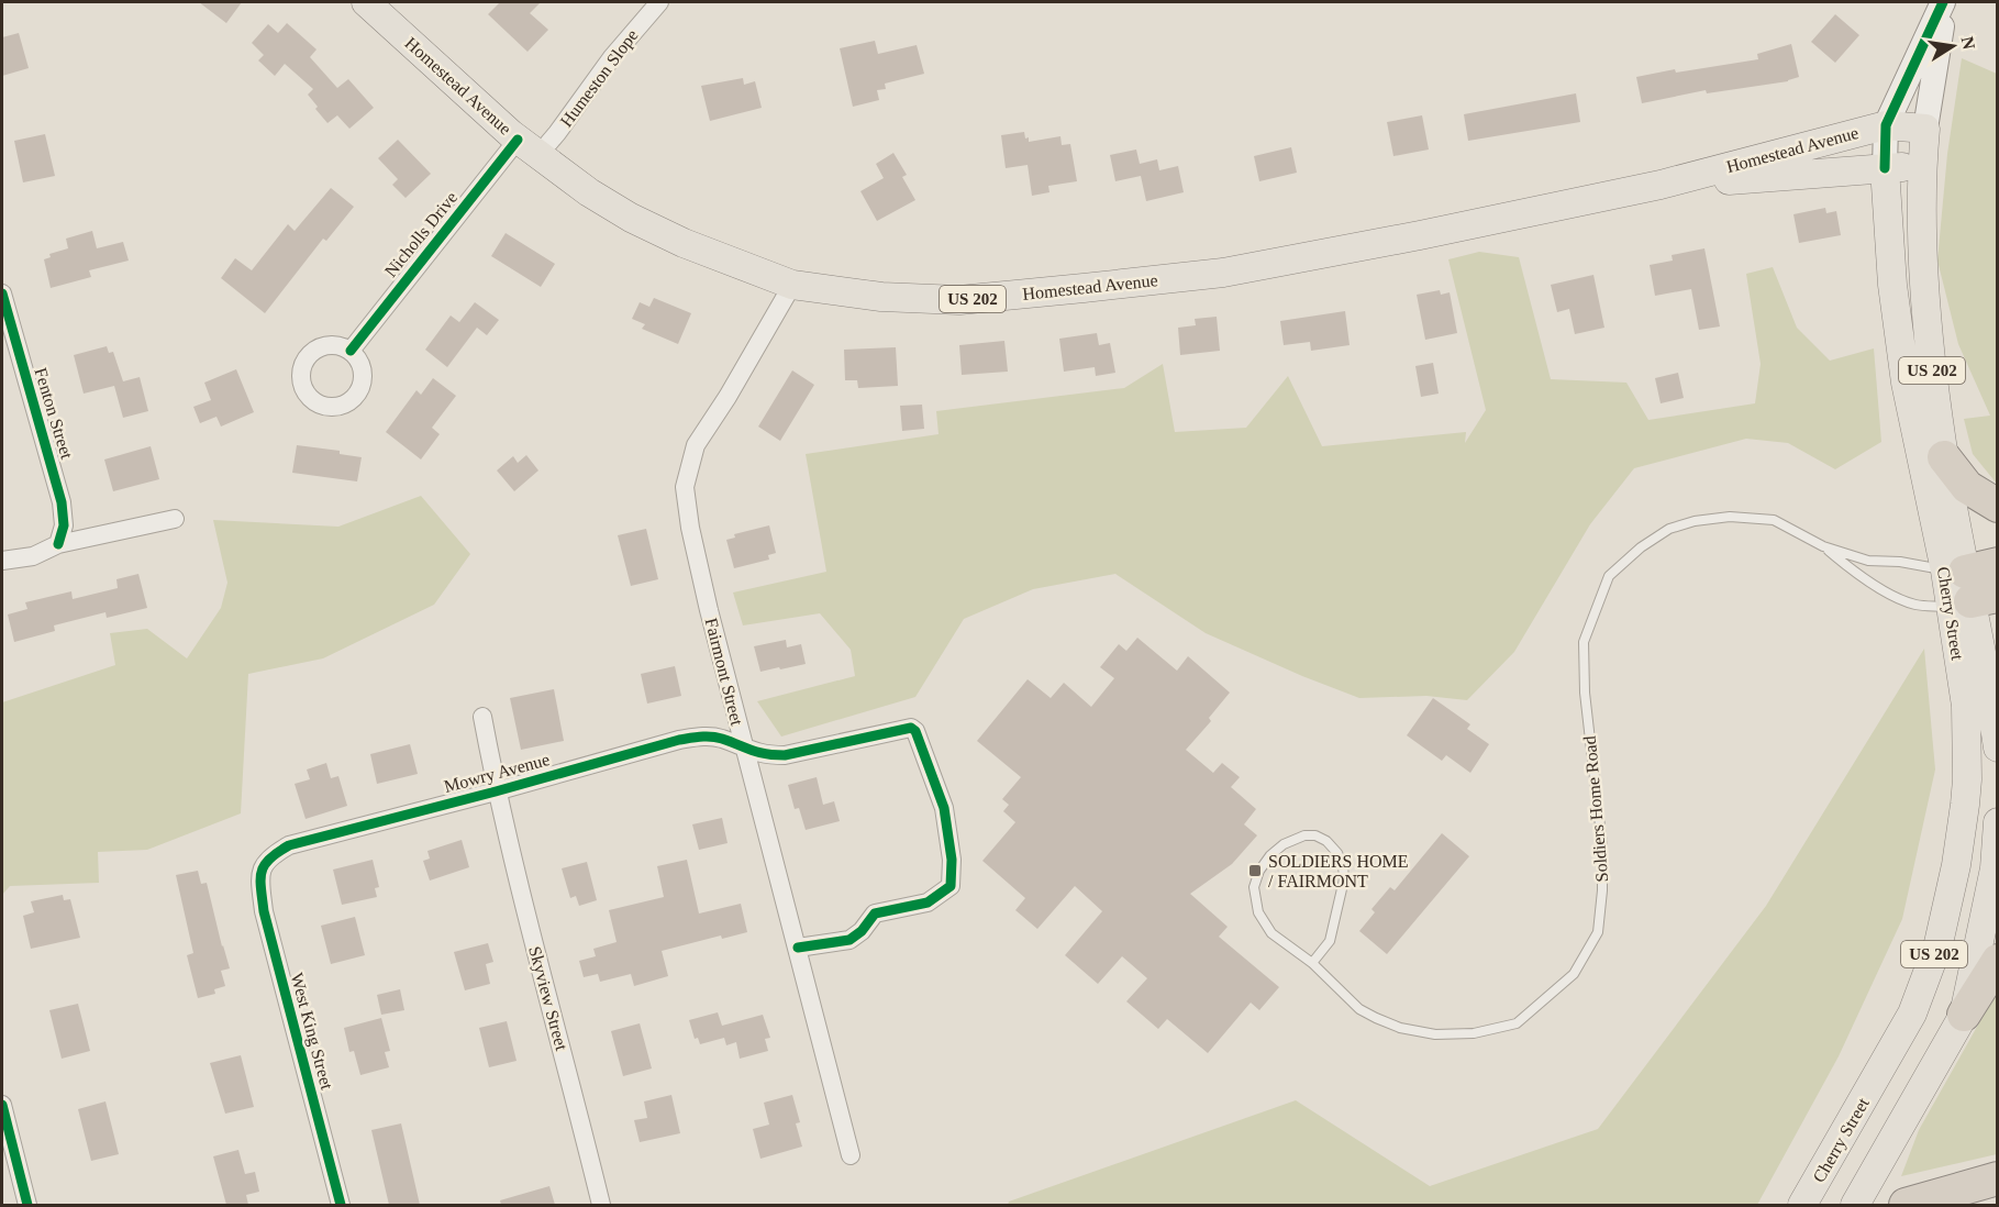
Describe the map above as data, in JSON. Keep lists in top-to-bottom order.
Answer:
{
  "streets": {
    "main road": ["Homestead Avenue", "US 202", "Cherry Street"],
    "street": [
      "Humeston Slope",
      "Nicholls Drive",
      "Fenton Street",
      "Fairmont Street",
      "Mowry Avenue",
      "Skyview Street",
      "West King Street"
    ],
    "lane": ["Soldiers Home Road"]
  },
  "crossings": [
    ["Humeston Slope", "Homestead Avenue"],
    ["Humeston Slope", "Nicholls Drive"],
    ["Homestead Avenue", "Nicholls Drive"],
    ["Homestead Avenue", "Cherry Street"],
    ["Homestead Avenue", "Fairmont Street"],
    ["Cherry Street", "Soldiers Home Road"],
    ["Fairmont Street", "Mowry Avenue"],
    ["Mowry Avenue", "Skyview Street"],
    ["Mowry Avenue", "West King Street"]
  ],
  "places": {
    "transit": ["SOLDIERS HOME / FAIRMONT"]
  },
  "north": "right"
}
